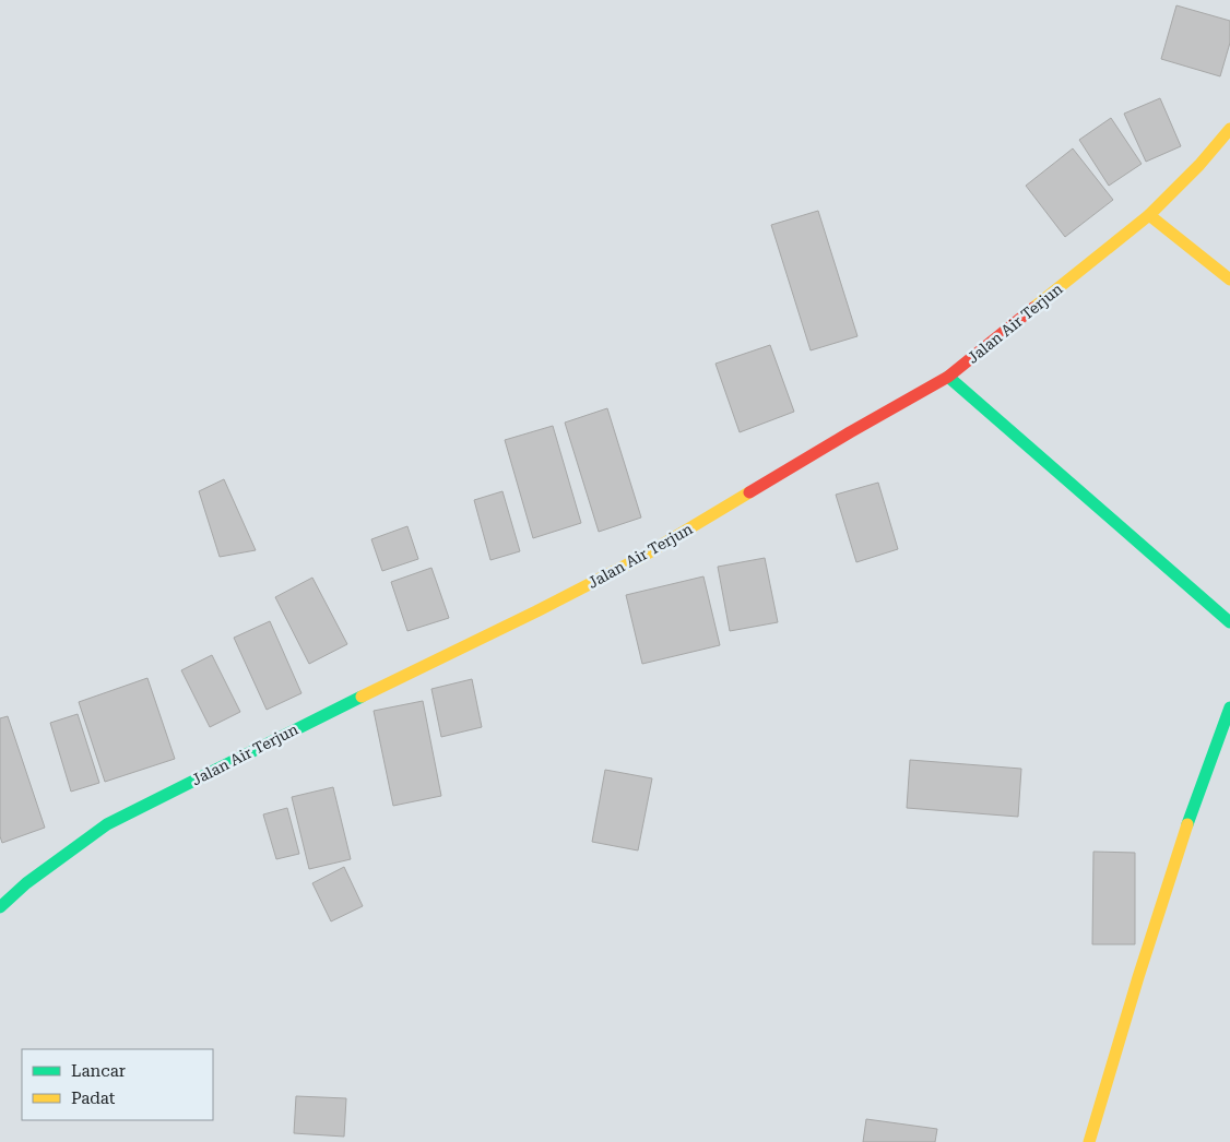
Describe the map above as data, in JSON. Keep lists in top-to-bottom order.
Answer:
{
  "streets": {
    "street": ["Jalan Air Terjun"]
  },
  "legend": ["Lancar", "Padat"]
}
